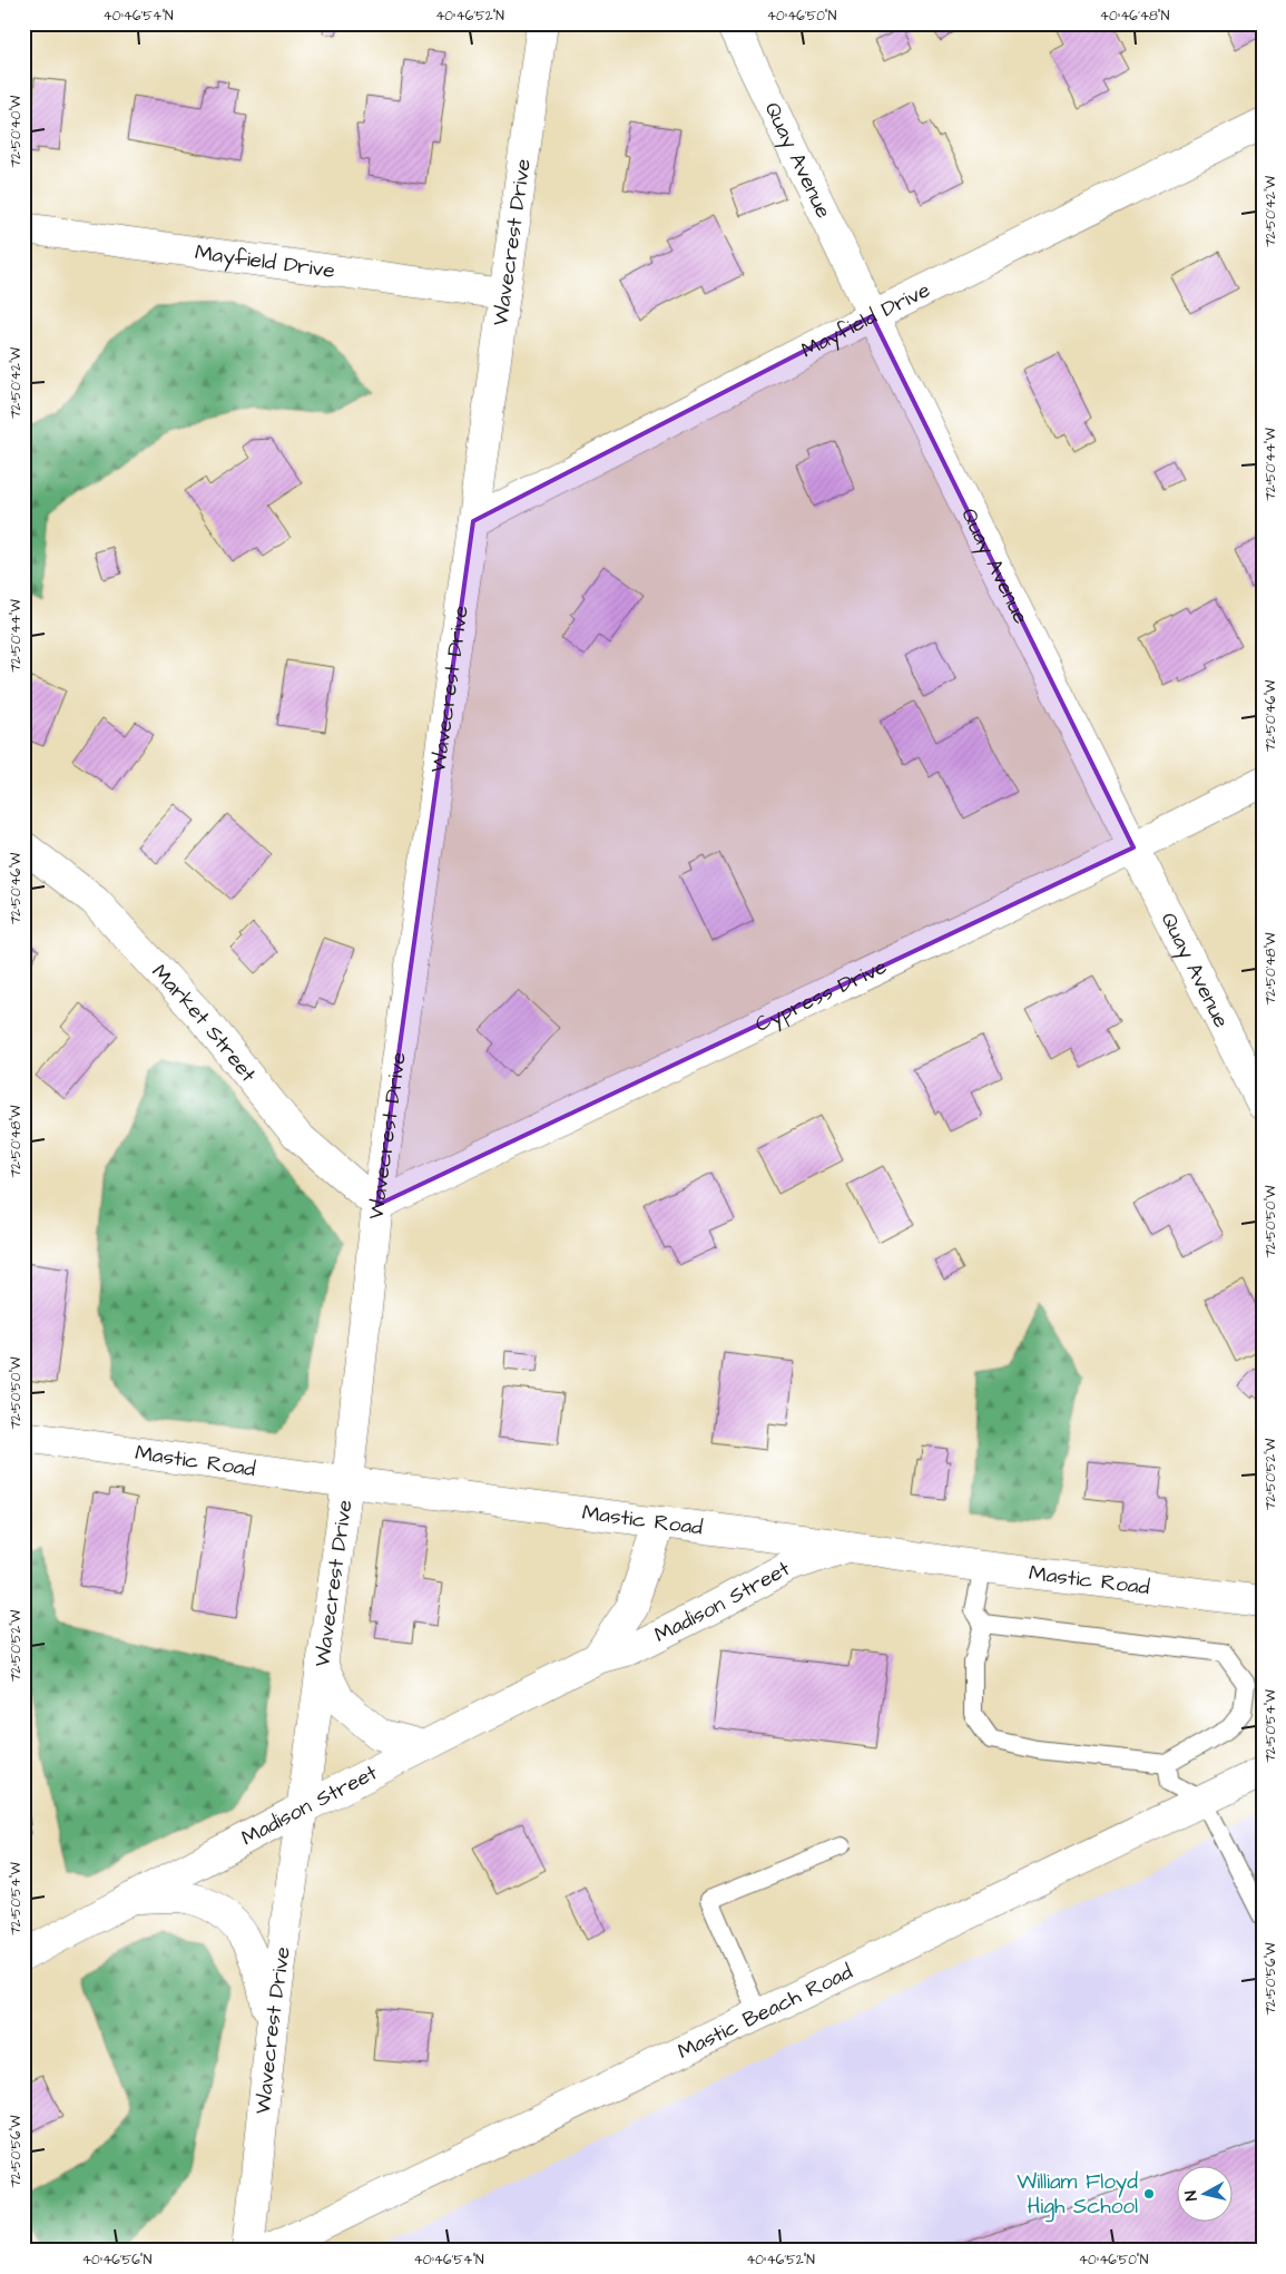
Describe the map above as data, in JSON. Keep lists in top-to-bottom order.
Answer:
{
  "streets": {
    "street": [
      "Quay Avenue",
      "Wavecrest Drive",
      "Mayfield Drive",
      "Cypress Drive",
      "Market Street",
      "Mastic Road",
      "Madison Street",
      "Mastic Beach Road"
    ]
  },
  "crossings": [
    ["Quay Avenue", "Mayfield Drive"],
    ["Quay Avenue", "Cypress Drive"],
    ["Wavecrest Drive", "Mayfield Drive"],
    ["Wavecrest Drive", "Cypress Drive"],
    ["Wavecrest Drive", "Market Street"],
    ["Wavecrest Drive", "Mastic Road"],
    ["Wavecrest Drive", "Madison Street"],
    ["Cypress Drive", "Market Street"],
    ["Mastic Road", "Madison Street"]
  ],
  "places": ["William Floyd High School"],
  "north": "left",
  "coordinates": [
    "40°46'54\"N",
    "40°46'52\"N",
    "40°46'50\"N",
    "40°46'48\"N",
    "72°50'40\"W",
    "72°50'42\"W",
    "72°50'44\"W",
    "72°50'46\"W",
    "72°50'48\"W",
    "72°50'50\"W",
    "72°50'52\"W",
    "72°50'54\"W",
    "72°50'56\"W",
    "40°46'56\"N"
  ]
}
